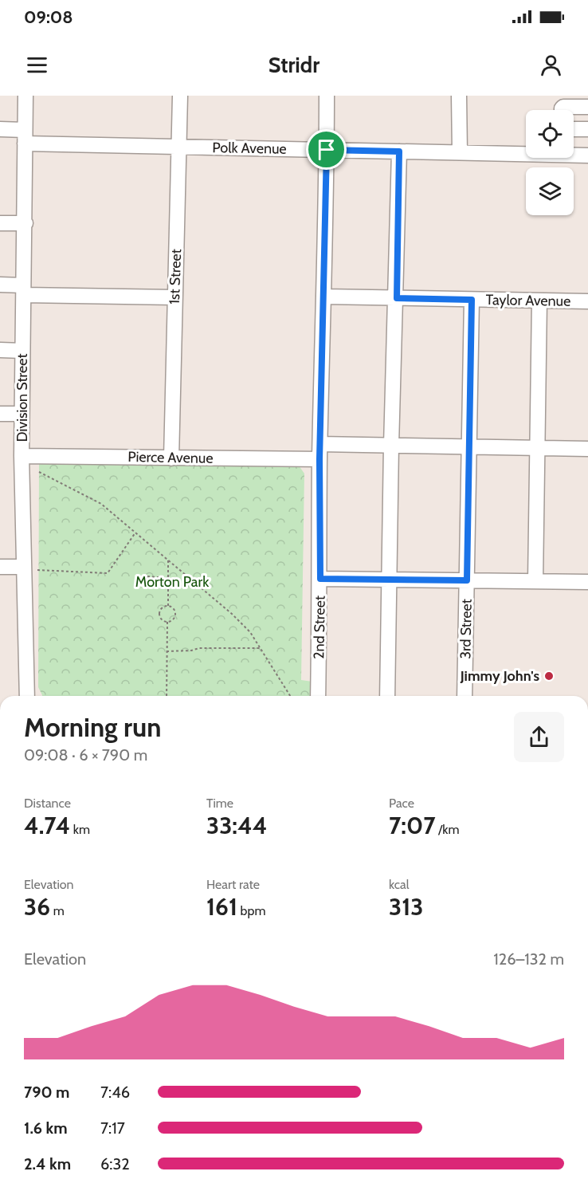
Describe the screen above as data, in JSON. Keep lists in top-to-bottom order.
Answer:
{
  "streets": {
    "street": [
      "Polk Avenue",
      "1st Street",
      "Taylor Avenue",
      "Division Street",
      "Pierce Avenue",
      "2nd Street",
      "3rd Street"
    ]
  },
  "crossings": [
    ["Polk Avenue", "1st Street"],
    ["Polk Avenue", "Division Street"],
    ["Polk Avenue", "2nd Street"],
    ["1st Street", "Pierce Avenue"],
    ["Taylor Avenue", "2nd Street"],
    ["Taylor Avenue", "3rd Street"],
    ["Division Street", "Pierce Avenue"],
    ["Pierce Avenue", "2nd Street"]
  ],
  "parks": ["Morton Park"],
  "places": ["Jimmy John's"],
  "page": {
    "status": "09:08",
    "header": "Stridr",
    "heading": ["Morning run", "09:08 · 6 × 790 m"],
    "stats": [
      ["Distance", "4.74 km"],
      ["Time", "33:44"],
      ["Pace", "7:07 /km"],
      ["Elevation", "36 m"],
      ["Heart rate", "161 bpm"],
      ["kcal", "313"]
    ],
    "chart": ["Elevation", "126–132 m"],
    "list": [
      {
        "name": "790 m",
        "note": "7:46"
      },
      {
        "name": "1.6 km",
        "note": "7:17"
      },
      {
        "name": "2.4 km",
        "note": "6:32"
      }
    ]
  }
}
